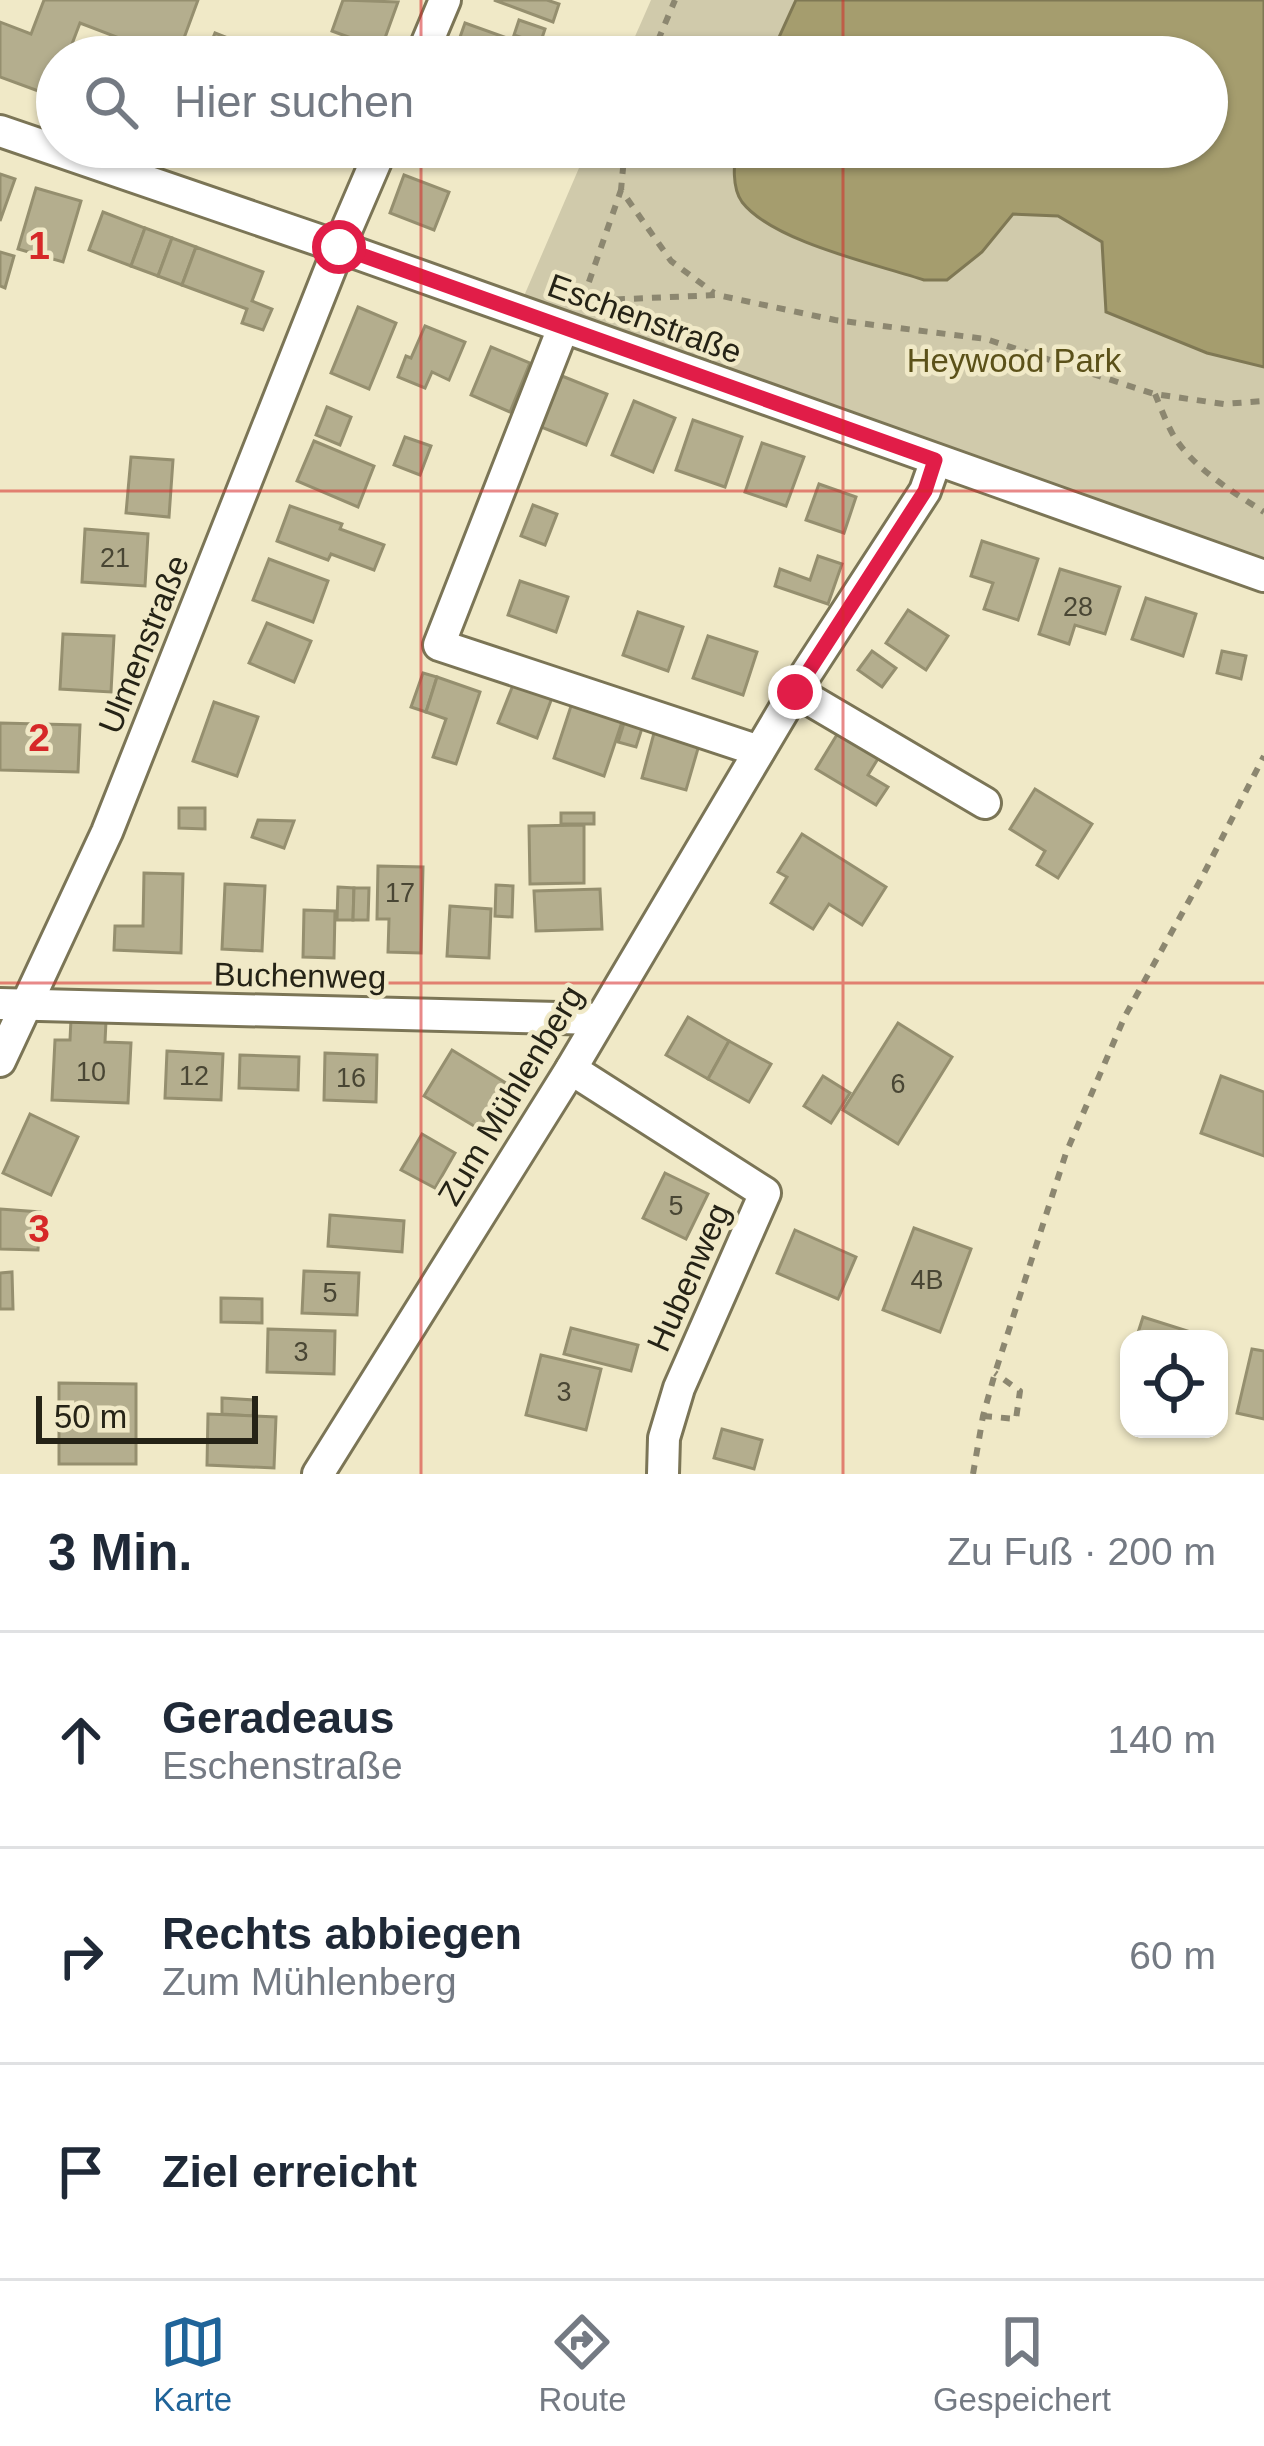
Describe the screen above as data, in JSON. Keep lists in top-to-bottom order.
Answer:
{
  "streets": {
    "street": [
      "Eschenstraße",
      "Ulmenstraße",
      "Buchenweg",
      "Zum Mühlenberg",
      "Hubenweg"
    ]
  },
  "crossings": [
    ["Eschenstraße", "Ulmenstraße"],
    ["Eschenstraße", "Zum Mühlenberg"],
    ["Ulmenstraße", "Buchenweg"],
    ["Buchenweg", "Zum Mühlenberg"],
    ["Zum Mühlenberg", "Hubenweg"]
  ],
  "parks": ["Heywood Park"],
  "house_numbers": [
    "21",
    "28",
    "17",
    "10",
    "12",
    "16",
    "6",
    "5",
    "4B",
    "5",
    "3",
    "3"
  ],
  "scale_bar": "50 m",
  "page": {
    "search": "Hier suchen",
    "scale": "50 m",
    "heading": ["3 Min.", "Zu Fuß · 200 m"],
    "list": [
      ["Geradeaus", "Eschenstraße", "140 m"],
      ["Rechts abbiegen", "Zum Mühlenberg", "60 m"],
      "Ziel erreicht"
    ],
    "nav": ["Karte", "Route", "Gespeichert"]
  },
  "grid": {
    "rows": ["1", "2", "3"]
  }
}
